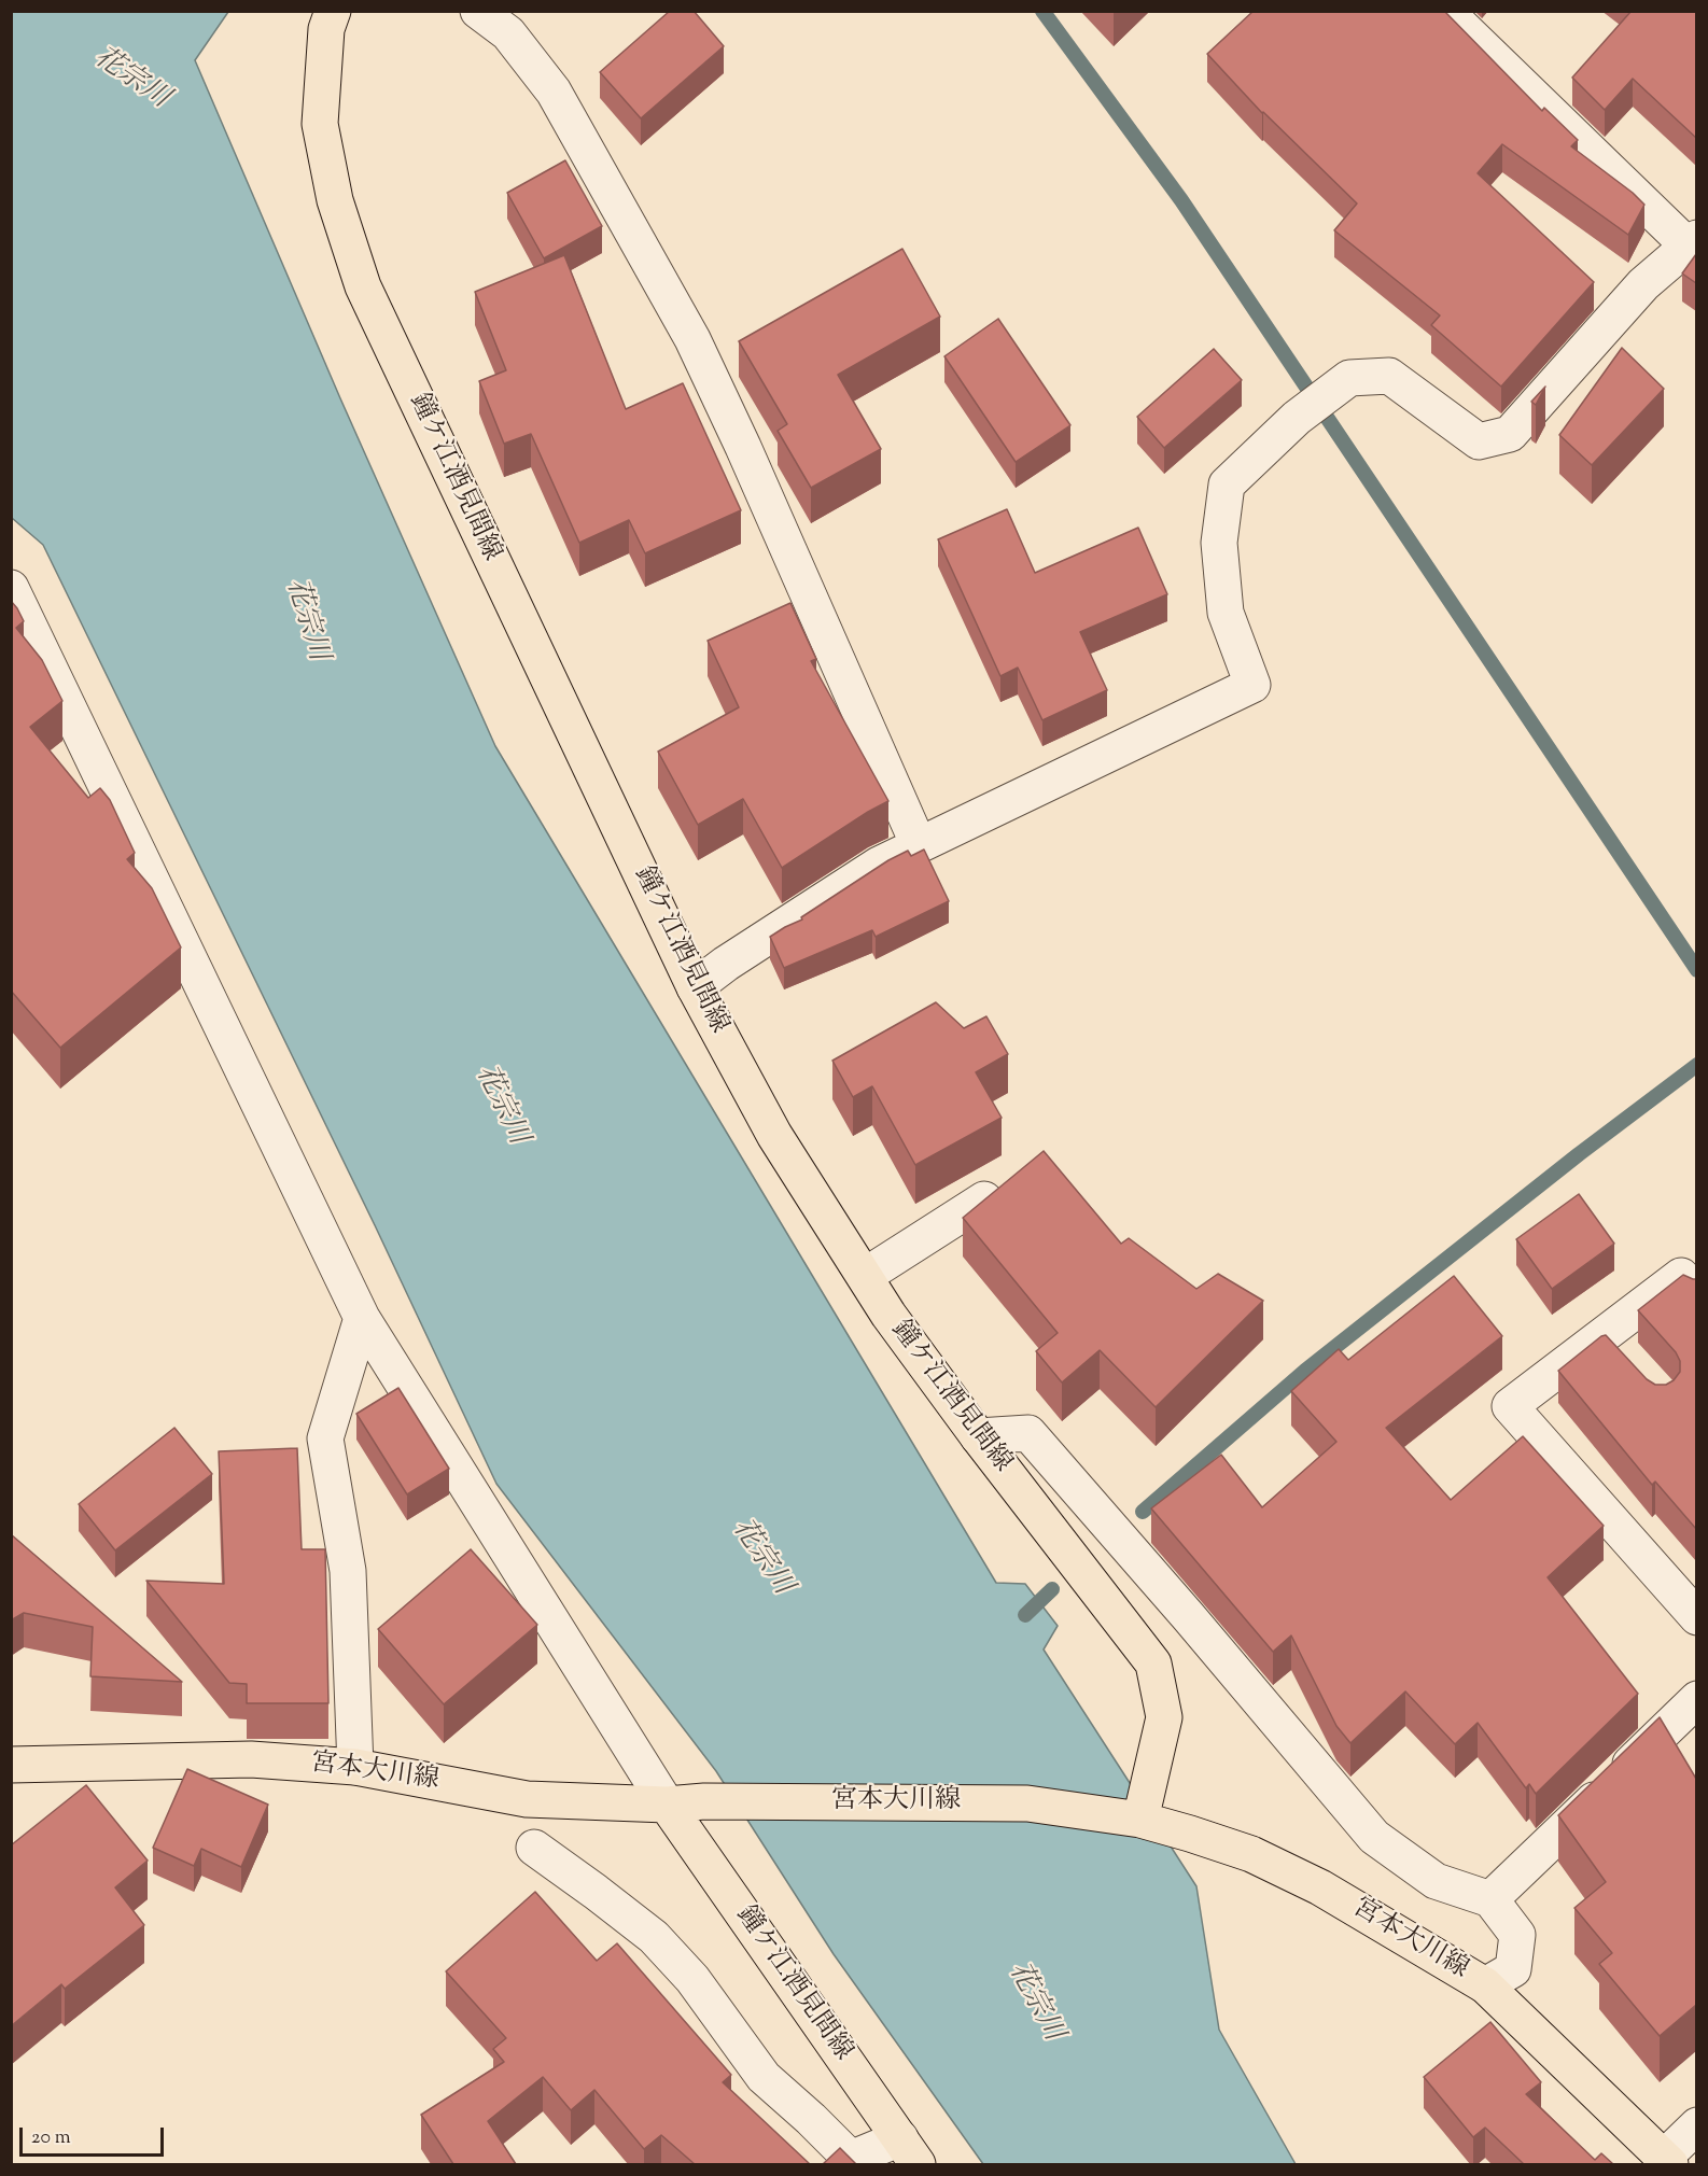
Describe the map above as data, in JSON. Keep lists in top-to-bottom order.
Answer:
{
  "streets": {
    "main road": ["鐘ケ江酒見間線", "宮本大川線"]
  },
  "crossings": [
    ["鐘ケ江酒見間線", "宮本大川線"]
  ],
  "water": ["花宗川"],
  "scale_bar": "20 m"
}
